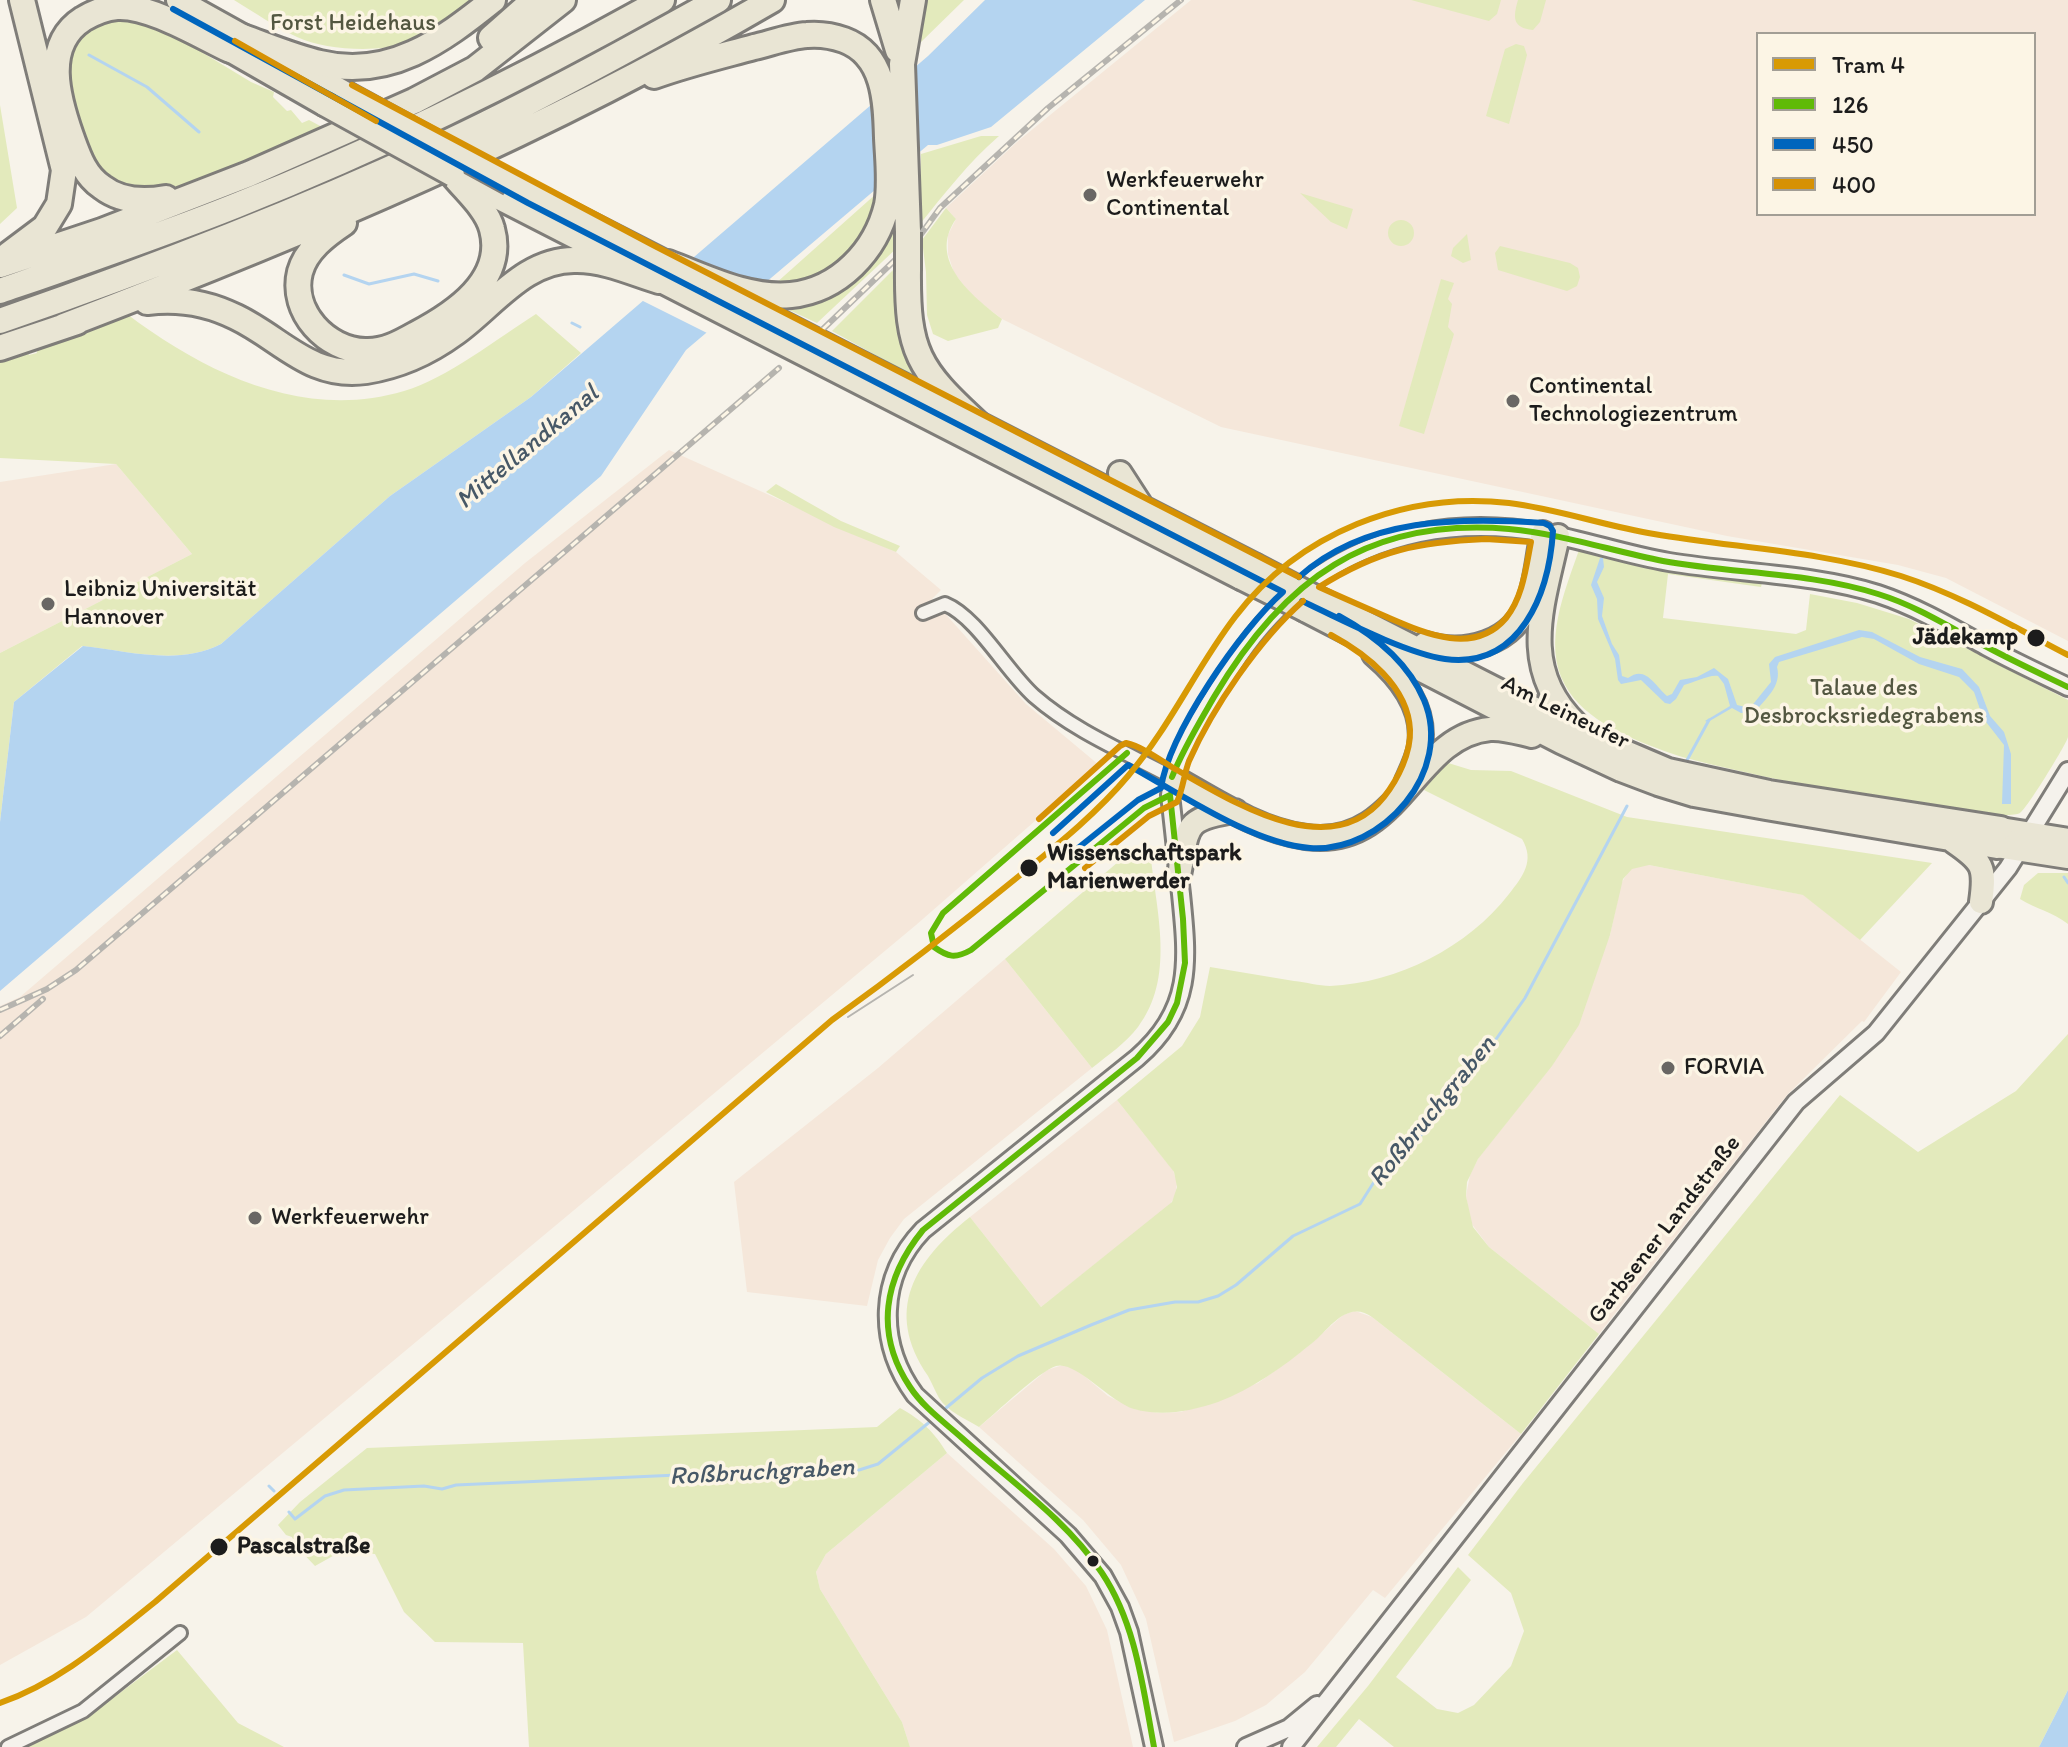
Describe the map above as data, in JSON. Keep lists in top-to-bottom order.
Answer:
{
  "streets": {
    "highway": ["Am Leineufer"],
    "street": ["Garbsener Landstraße"]
  },
  "crossings": [
    ["Am Leineufer", "Garbsener Landstraße"]
  ],
  "water": ["Mittellandkanal", "Roßbruchgraben"],
  "parks": ["Forst Heidehaus", "Talaue des Desbrocksriedegrabens"],
  "places": [
    "Werkfeuerwehr Continental",
    "Continental Technologiezentrum",
    "Leibniz Universität Hannover",
    "Jädekamp",
    "Wissenschaftspark Marienwerder",
    "FORVIA",
    "Werkfeuerwehr",
    "Pascalstraße"
  ],
  "lines": [
    "transit line 450",
    "transit line 400",
    "tram line 4",
    "transit line 126"
  ],
  "legend": [
    "Tram 4",
    "126",
    "450",
    "400"
  ]
}
